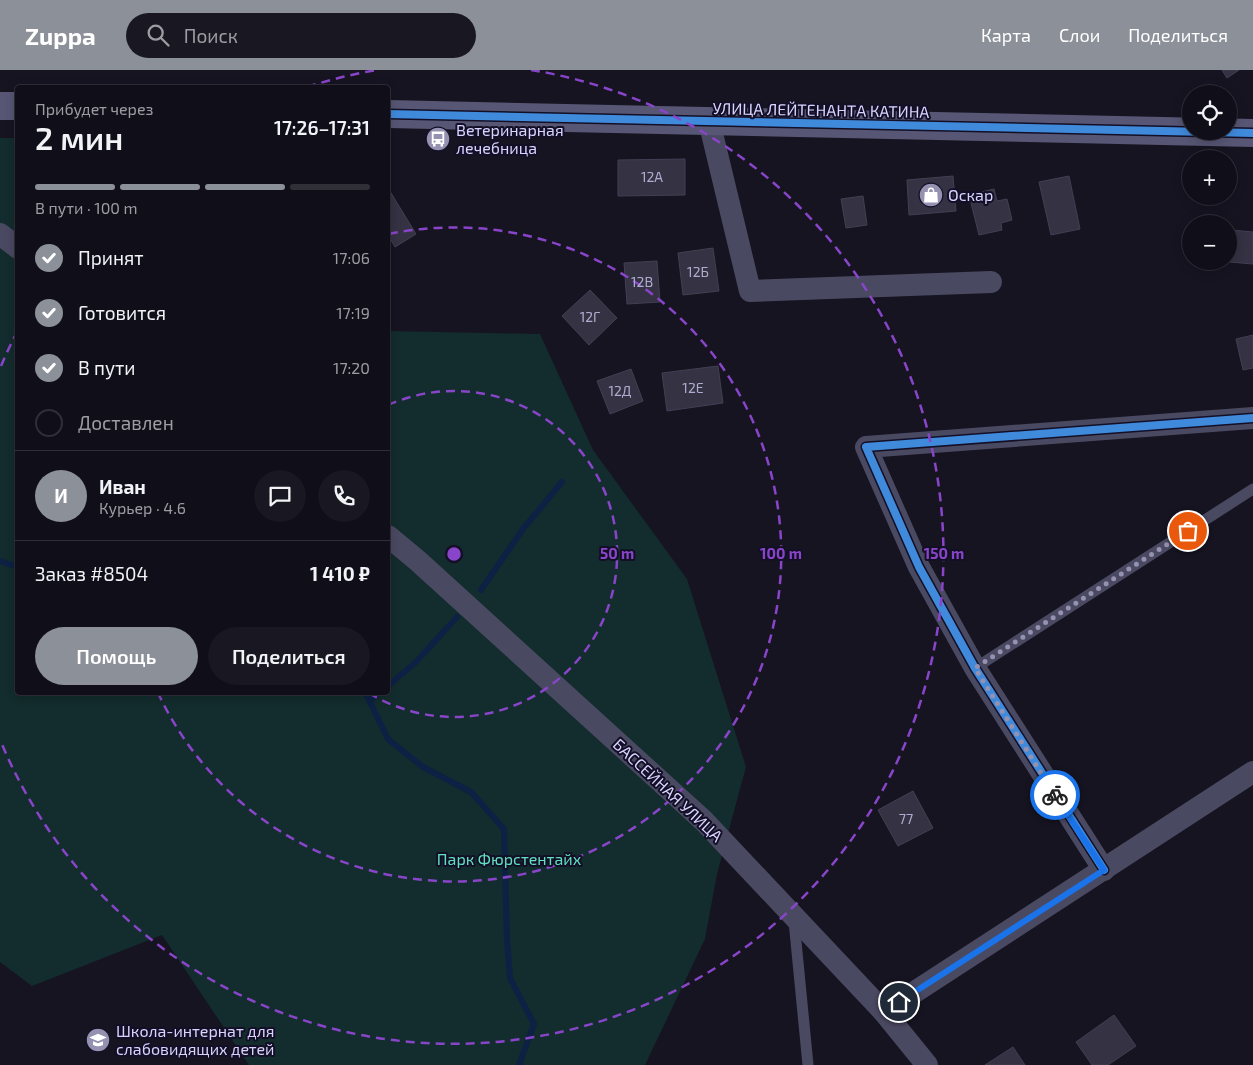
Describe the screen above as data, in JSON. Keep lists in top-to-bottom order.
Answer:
{
  "streets": {
    "street": ["УЛИЦА ЛЕЙТЕНАНТА КАТИНА", "БАССЕЙНАЯ УЛИЦА"]
  },
  "parks": ["Парк Фюрстентайх"],
  "places": {
    "bus stop": ["Ветеринарная лечебница"],
    "shop": ["Оскар"],
    "school or university": ["Школа-интернат для слабовидящих детей"]
  },
  "house_numbers": [
    "12А",
    "12Б",
    "12В",
    "12Г",
    "12Е",
    "12Д",
    "77"
  ],
  "page": {
    "header": "Zuppa",
    "search": "Поиск",
    "nav": ["Карта", "Слои", "Поделиться"],
    "map_buttons": ["+", "−"],
    "heading": ["2 мин", "Прибудет через", "17:26–17:31"],
    "panel": [
      "Иван",
      "Курьер · 4.6",
      "Заказ #8504",
      "1 410 ₽"
    ],
    "bar": "В пути · 100 m",
    "list": [
      ["Принят", "17:06"],
      ["Готовится", "17:19"],
      ["В пути", "17:20"],
      "Доставлен"
    ],
    "round": "И",
    "buttons": ["Помощь", "Поделиться"]
  },
  "rings": ["50 m", "100 m", "150 m"]
}
